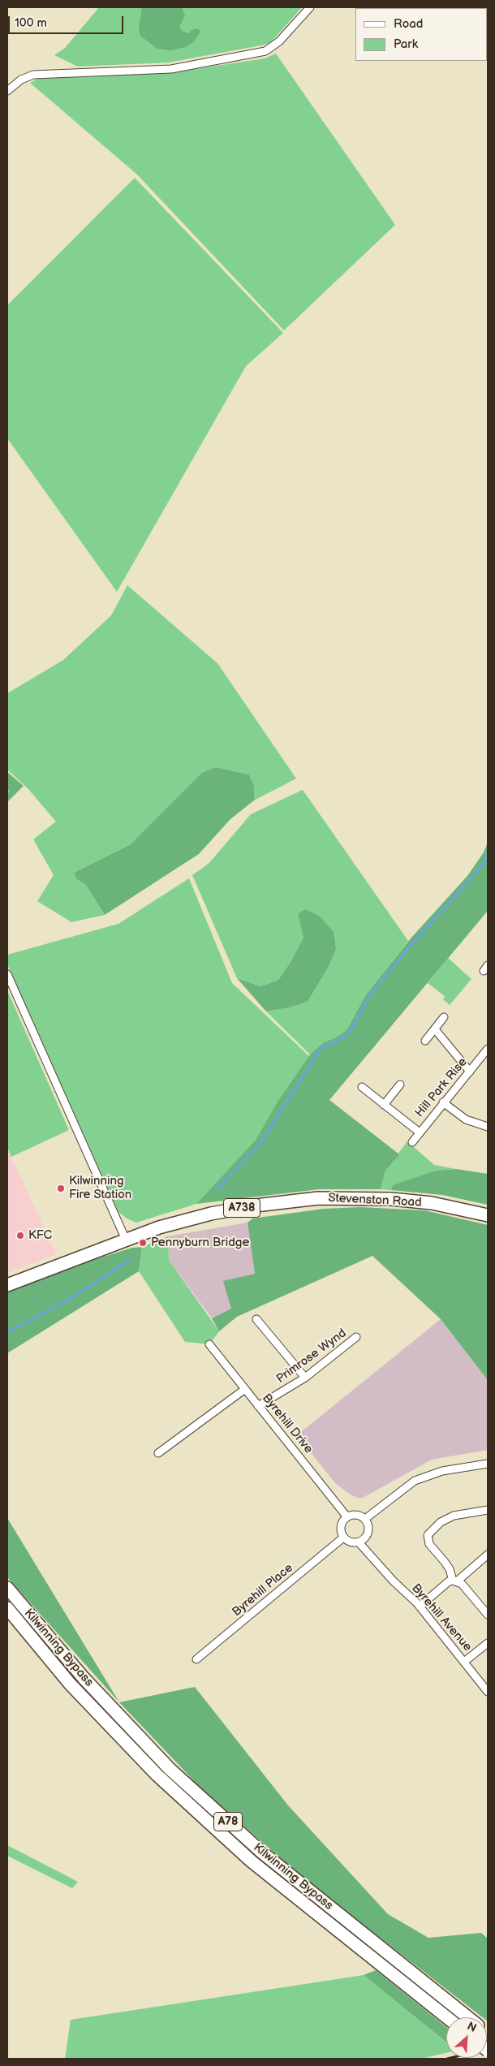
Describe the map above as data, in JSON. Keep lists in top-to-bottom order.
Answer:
{
  "streets": {
    "highway": [
      "Stevenston Road",
      "A738",
      "Kilwinning Bypass",
      "A78"
    ],
    "street": [
      "Hill Park Rise",
      "Primrose Wynd",
      "Byrehill Drive",
      "Byrehill Place",
      "Byrehill Avenue"
    ]
  },
  "crossings": [
    ["Primrose Wynd", "Byrehill Drive"],
    ["Byrehill Drive", "Byrehill Place"],
    ["Byrehill Drive", "Byrehill Avenue"],
    ["Byrehill Place", "Byrehill Avenue"]
  ],
  "places": ["Kilwinning Fire Station", "KFC", "Pennyburn Bridge"],
  "legend": ["Road", "Park"],
  "scale_bar": "100 m",
  "north": "top right"
}
